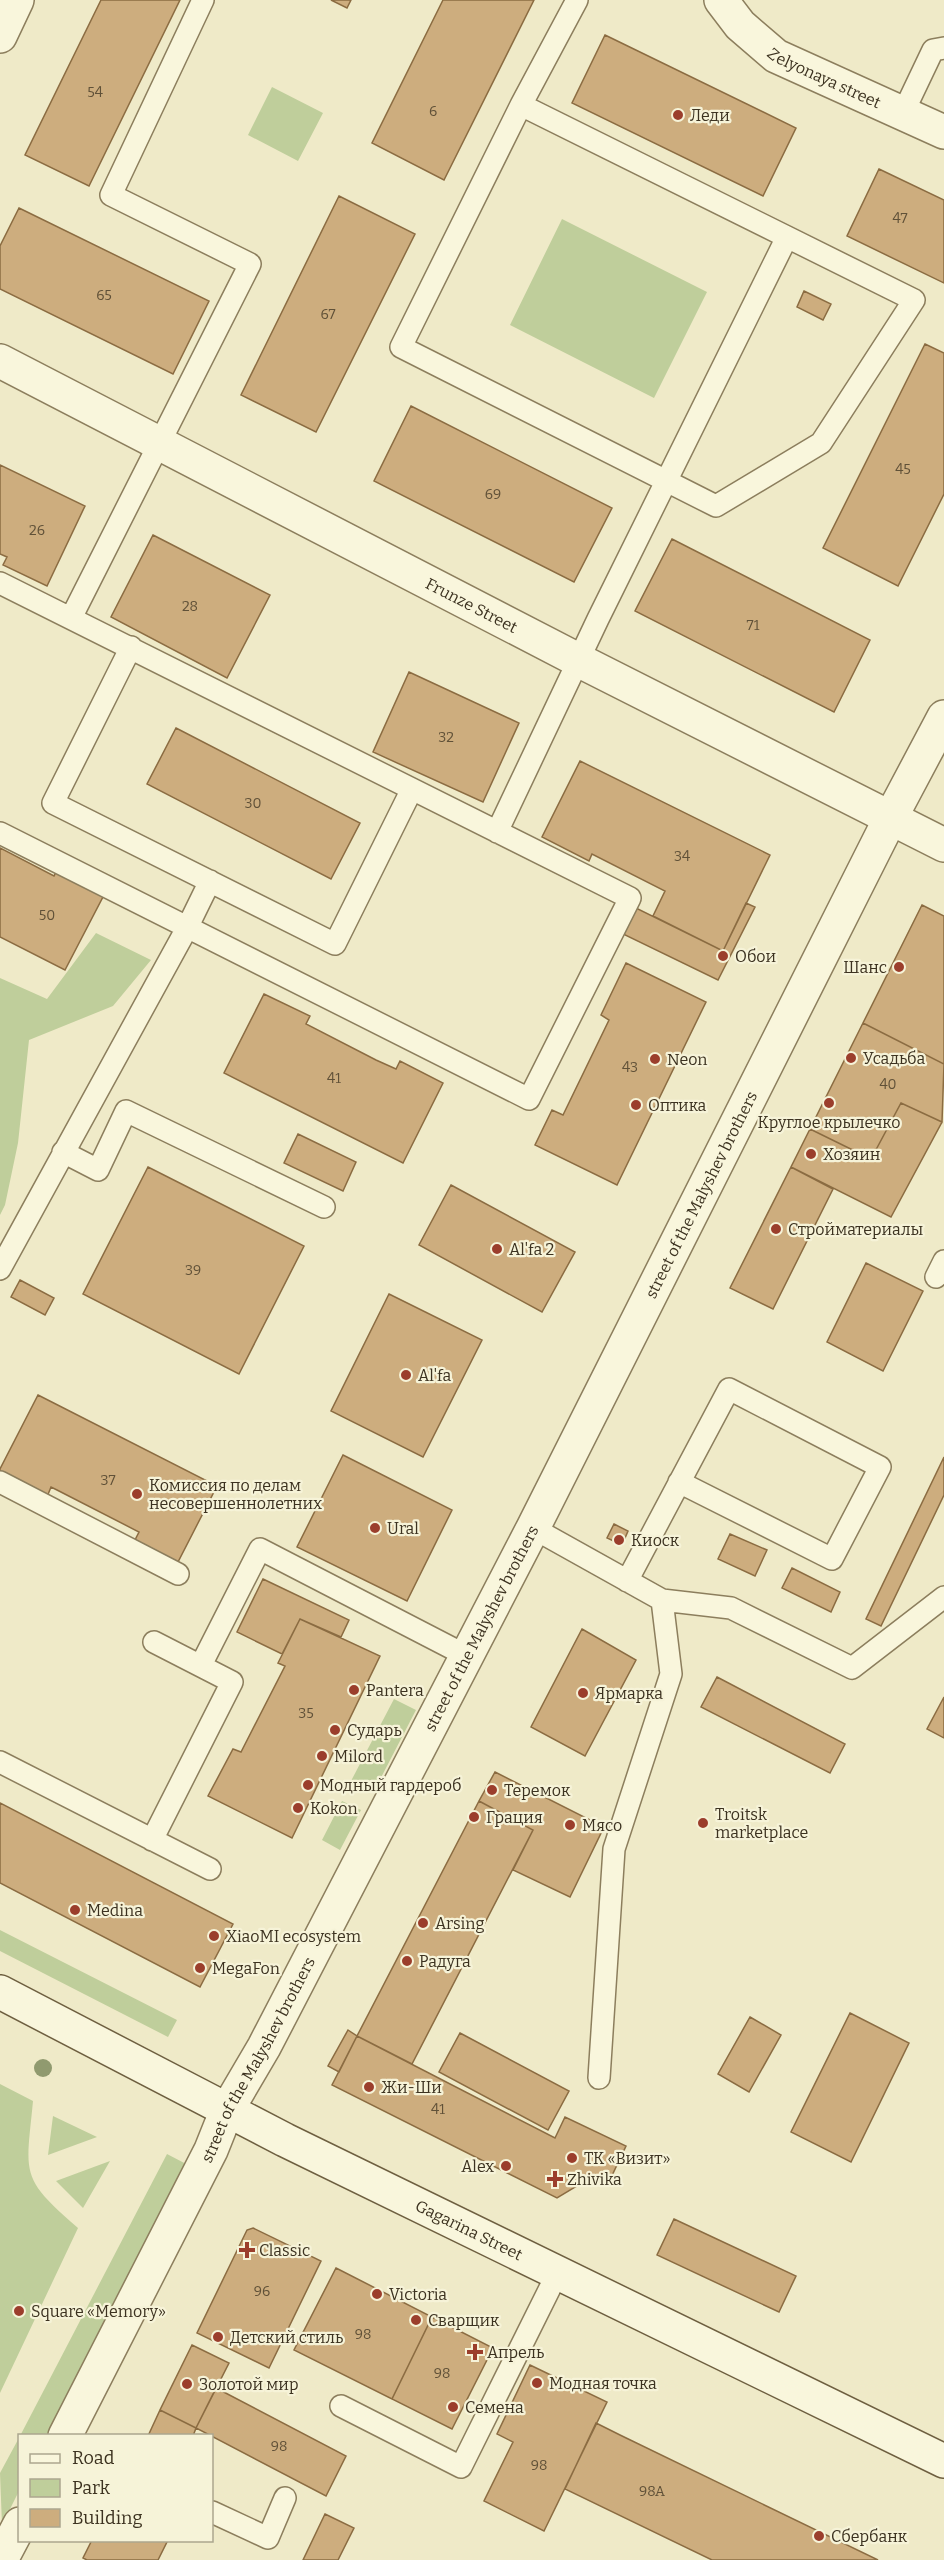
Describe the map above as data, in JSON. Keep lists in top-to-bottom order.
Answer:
{
  "streets": {
    "street": [
      "Zelyonaya street",
      "Frunze Street",
      "street of the Malyshev brothers",
      "Gagarina Street"
    ]
  },
  "crossings": [
    ["Frunze Street", "street of the Malyshev brothers"],
    ["street of the Malyshev brothers", "Gagarina Street"]
  ],
  "places": {
    "other": [
      "Леди",
      "Обои",
      "Шанс",
      "Усадьба",
      "Neon",
      "Круглое крылечко",
      "Оптика",
      "Хозяин",
      "Стройматериалы",
      "Al'fa 2",
      "Al'fa",
      "Комиссия по делам несовершеннолетних",
      "Ural",
      "Киоск",
      "Pantera",
      "Ярмарка",
      "Сударь",
      "Milord",
      "Модный гардероб",
      "Теремок",
      "Kokon",
      "Грация",
      "Troitsk marketplace",
      "Мясо",
      "Medina",
      "Arsing",
      "XiaoMI ecosystem",
      "Радуга",
      "MegaFon",
      "Жи-Ши",
      "ТК «Визит»",
      "Alex",
      "Victoria",
      "Square «Memory»",
      "Сварщик",
      "Детский стиль",
      "Модная точка",
      "Золотой мир",
      "Семена",
      "Сбербанк"
    ],
    "health": ["Zhivika", "Classic", "Апрель"]
  },
  "house_numbers": [
    "54",
    "6",
    "47",
    "65",
    "67",
    "45",
    "69",
    "26",
    "28",
    "71",
    "32",
    "30",
    "34",
    "50",
    "43",
    "41",
    "40",
    "39",
    "37",
    "35",
    "41",
    "96",
    "98",
    "98",
    "98",
    "98",
    "98А"
  ],
  "legend": ["Road", "Park", "Building"]
}
